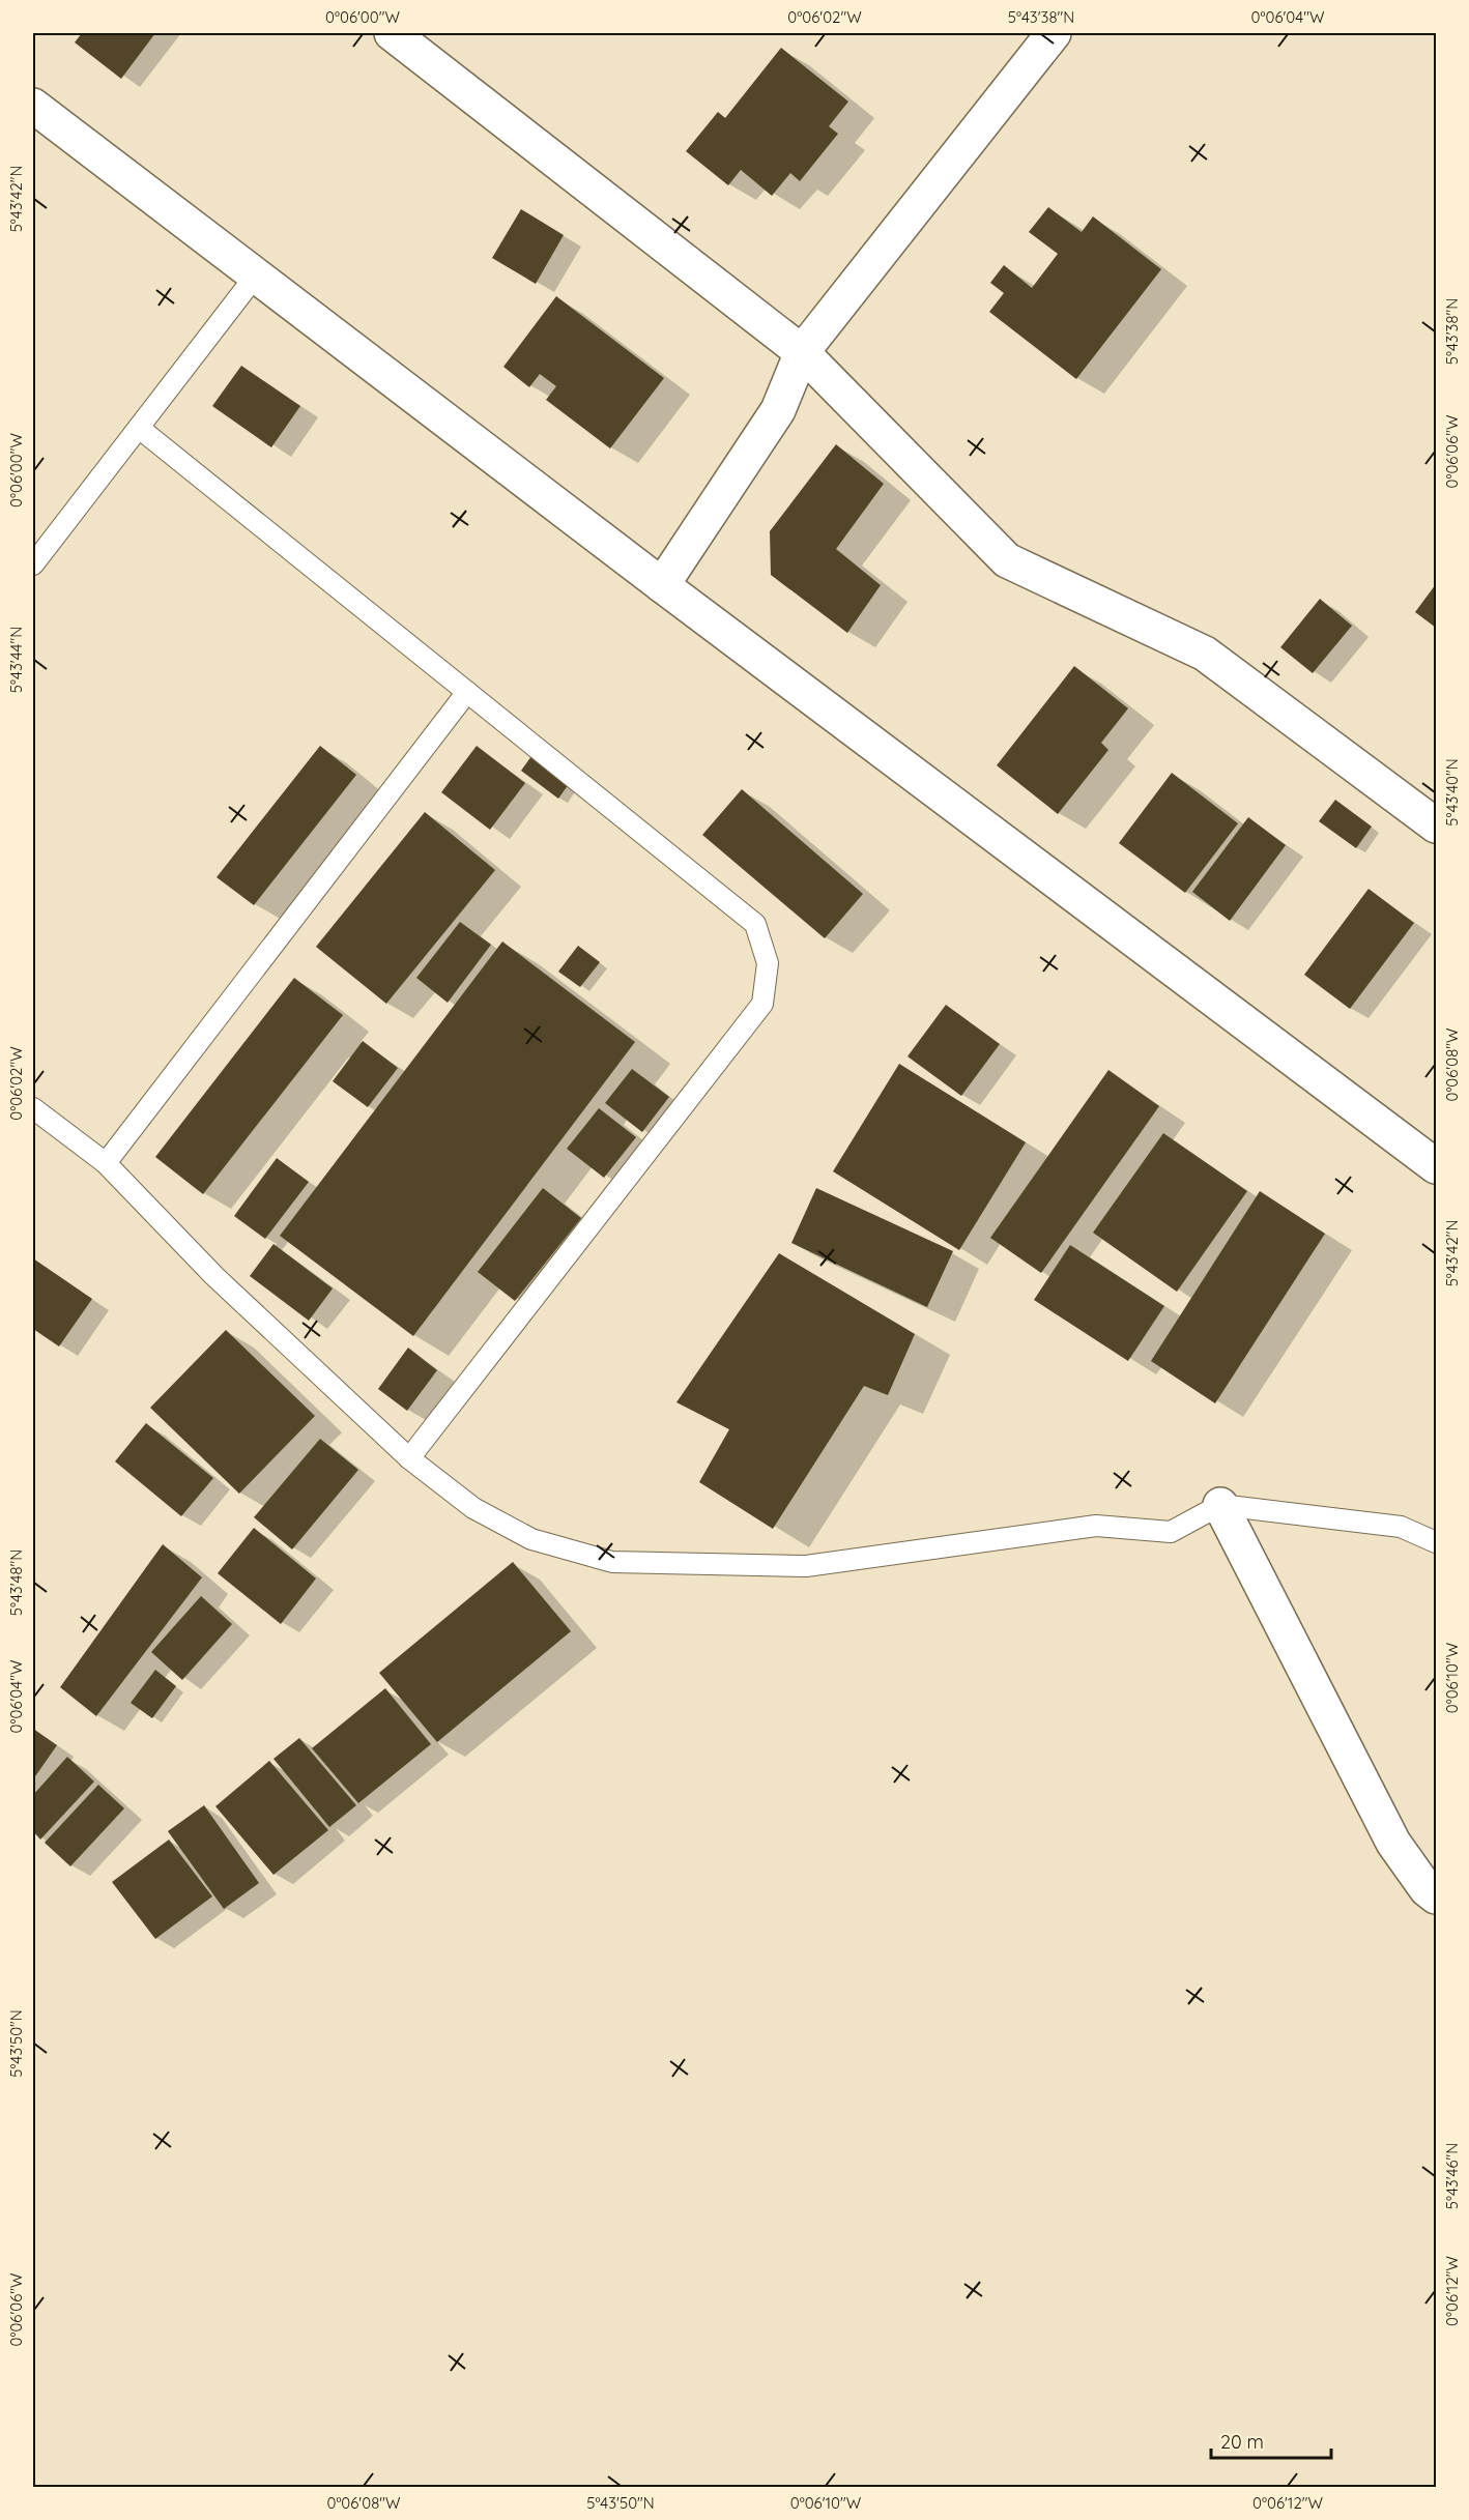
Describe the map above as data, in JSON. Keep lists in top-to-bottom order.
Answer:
{
  "scale_bar": "20 m",
  "coordinates": [
    "0°06'00\"W",
    "0°06'02\"W",
    "5°43'38\"N",
    "0°06'04\"W",
    "5°43'42\"N",
    "0°06'06\"W",
    "5°43'44\"N",
    "5°43'40\"N",
    "0°06'08\"W",
    "5°43'48\"N",
    "0°06'10\"W",
    "5°43'50\"N",
    "5°43'46\"N",
    "0°06'12\"W"
  ]
}
